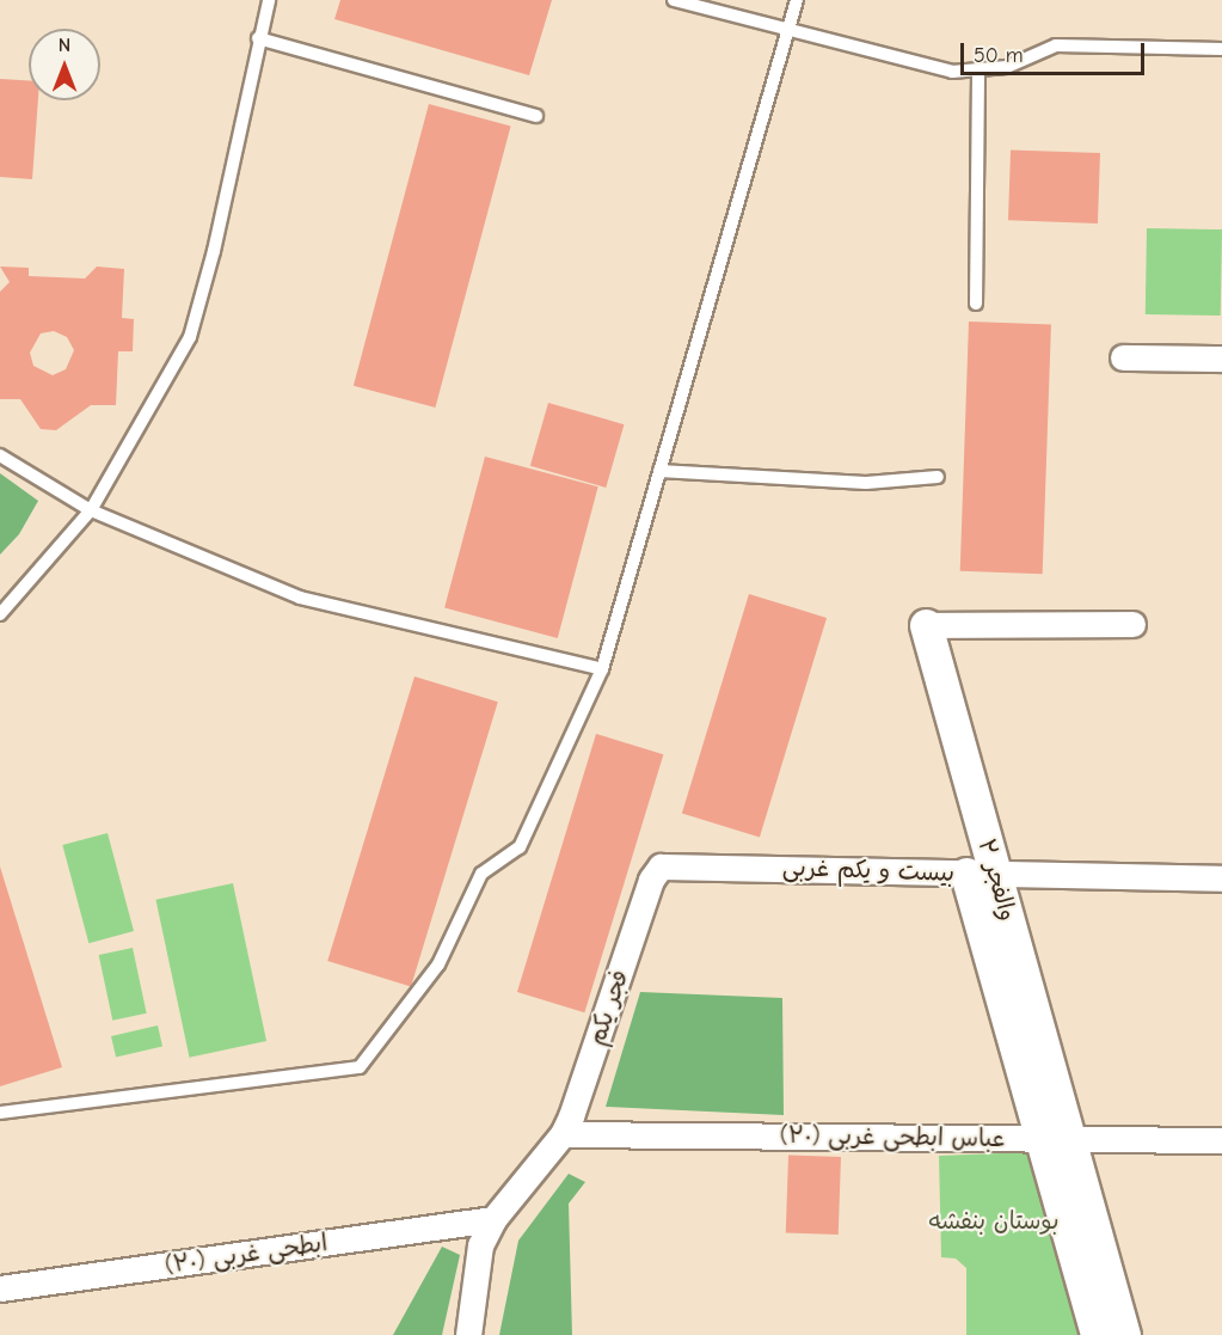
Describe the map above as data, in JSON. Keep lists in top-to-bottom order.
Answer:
{
  "streets": {
    "street": [
      "بیست و یکم غربی",
      "والفجر ۲",
      "فجر یکم",
      "عباس ابطحی غربی (۲۰)",
      "ابطحی غربی (۲۰)"
    ]
  },
  "crossings": [
    ["بیست و یکم غربی", "والفجر ۲"],
    ["بیست و یکم غربی", "فجر یکم"],
    ["والفجر ۲", "عباس ابطحی غربی (۲۰)"],
    ["فجر یکم", "عباس ابطحی غربی (۲۰)"]
  ],
  "parks": ["بوستان بنفشه"],
  "scale_bar": "50 m",
  "north": "top"
}
